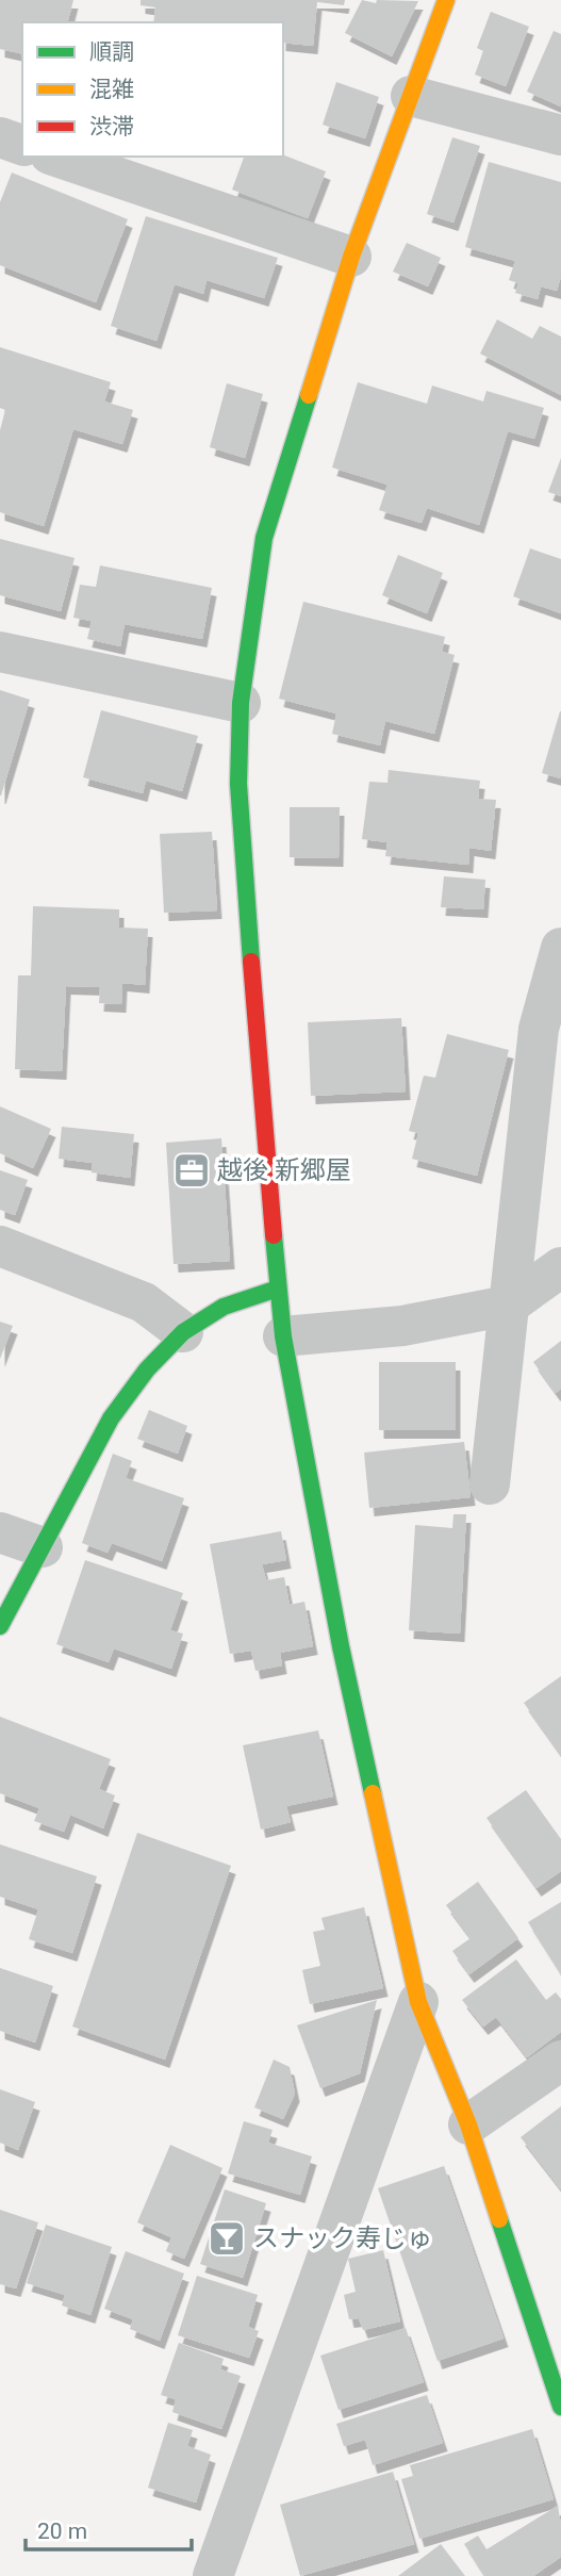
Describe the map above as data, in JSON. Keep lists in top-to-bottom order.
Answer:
{
  "places": {
    "office": ["越後 新郷屋"],
    "bar": ["スナック寿じゅ"]
  },
  "legend": ["順調", "混雑", "渋滞"],
  "scale_bar": "20 m"
}
